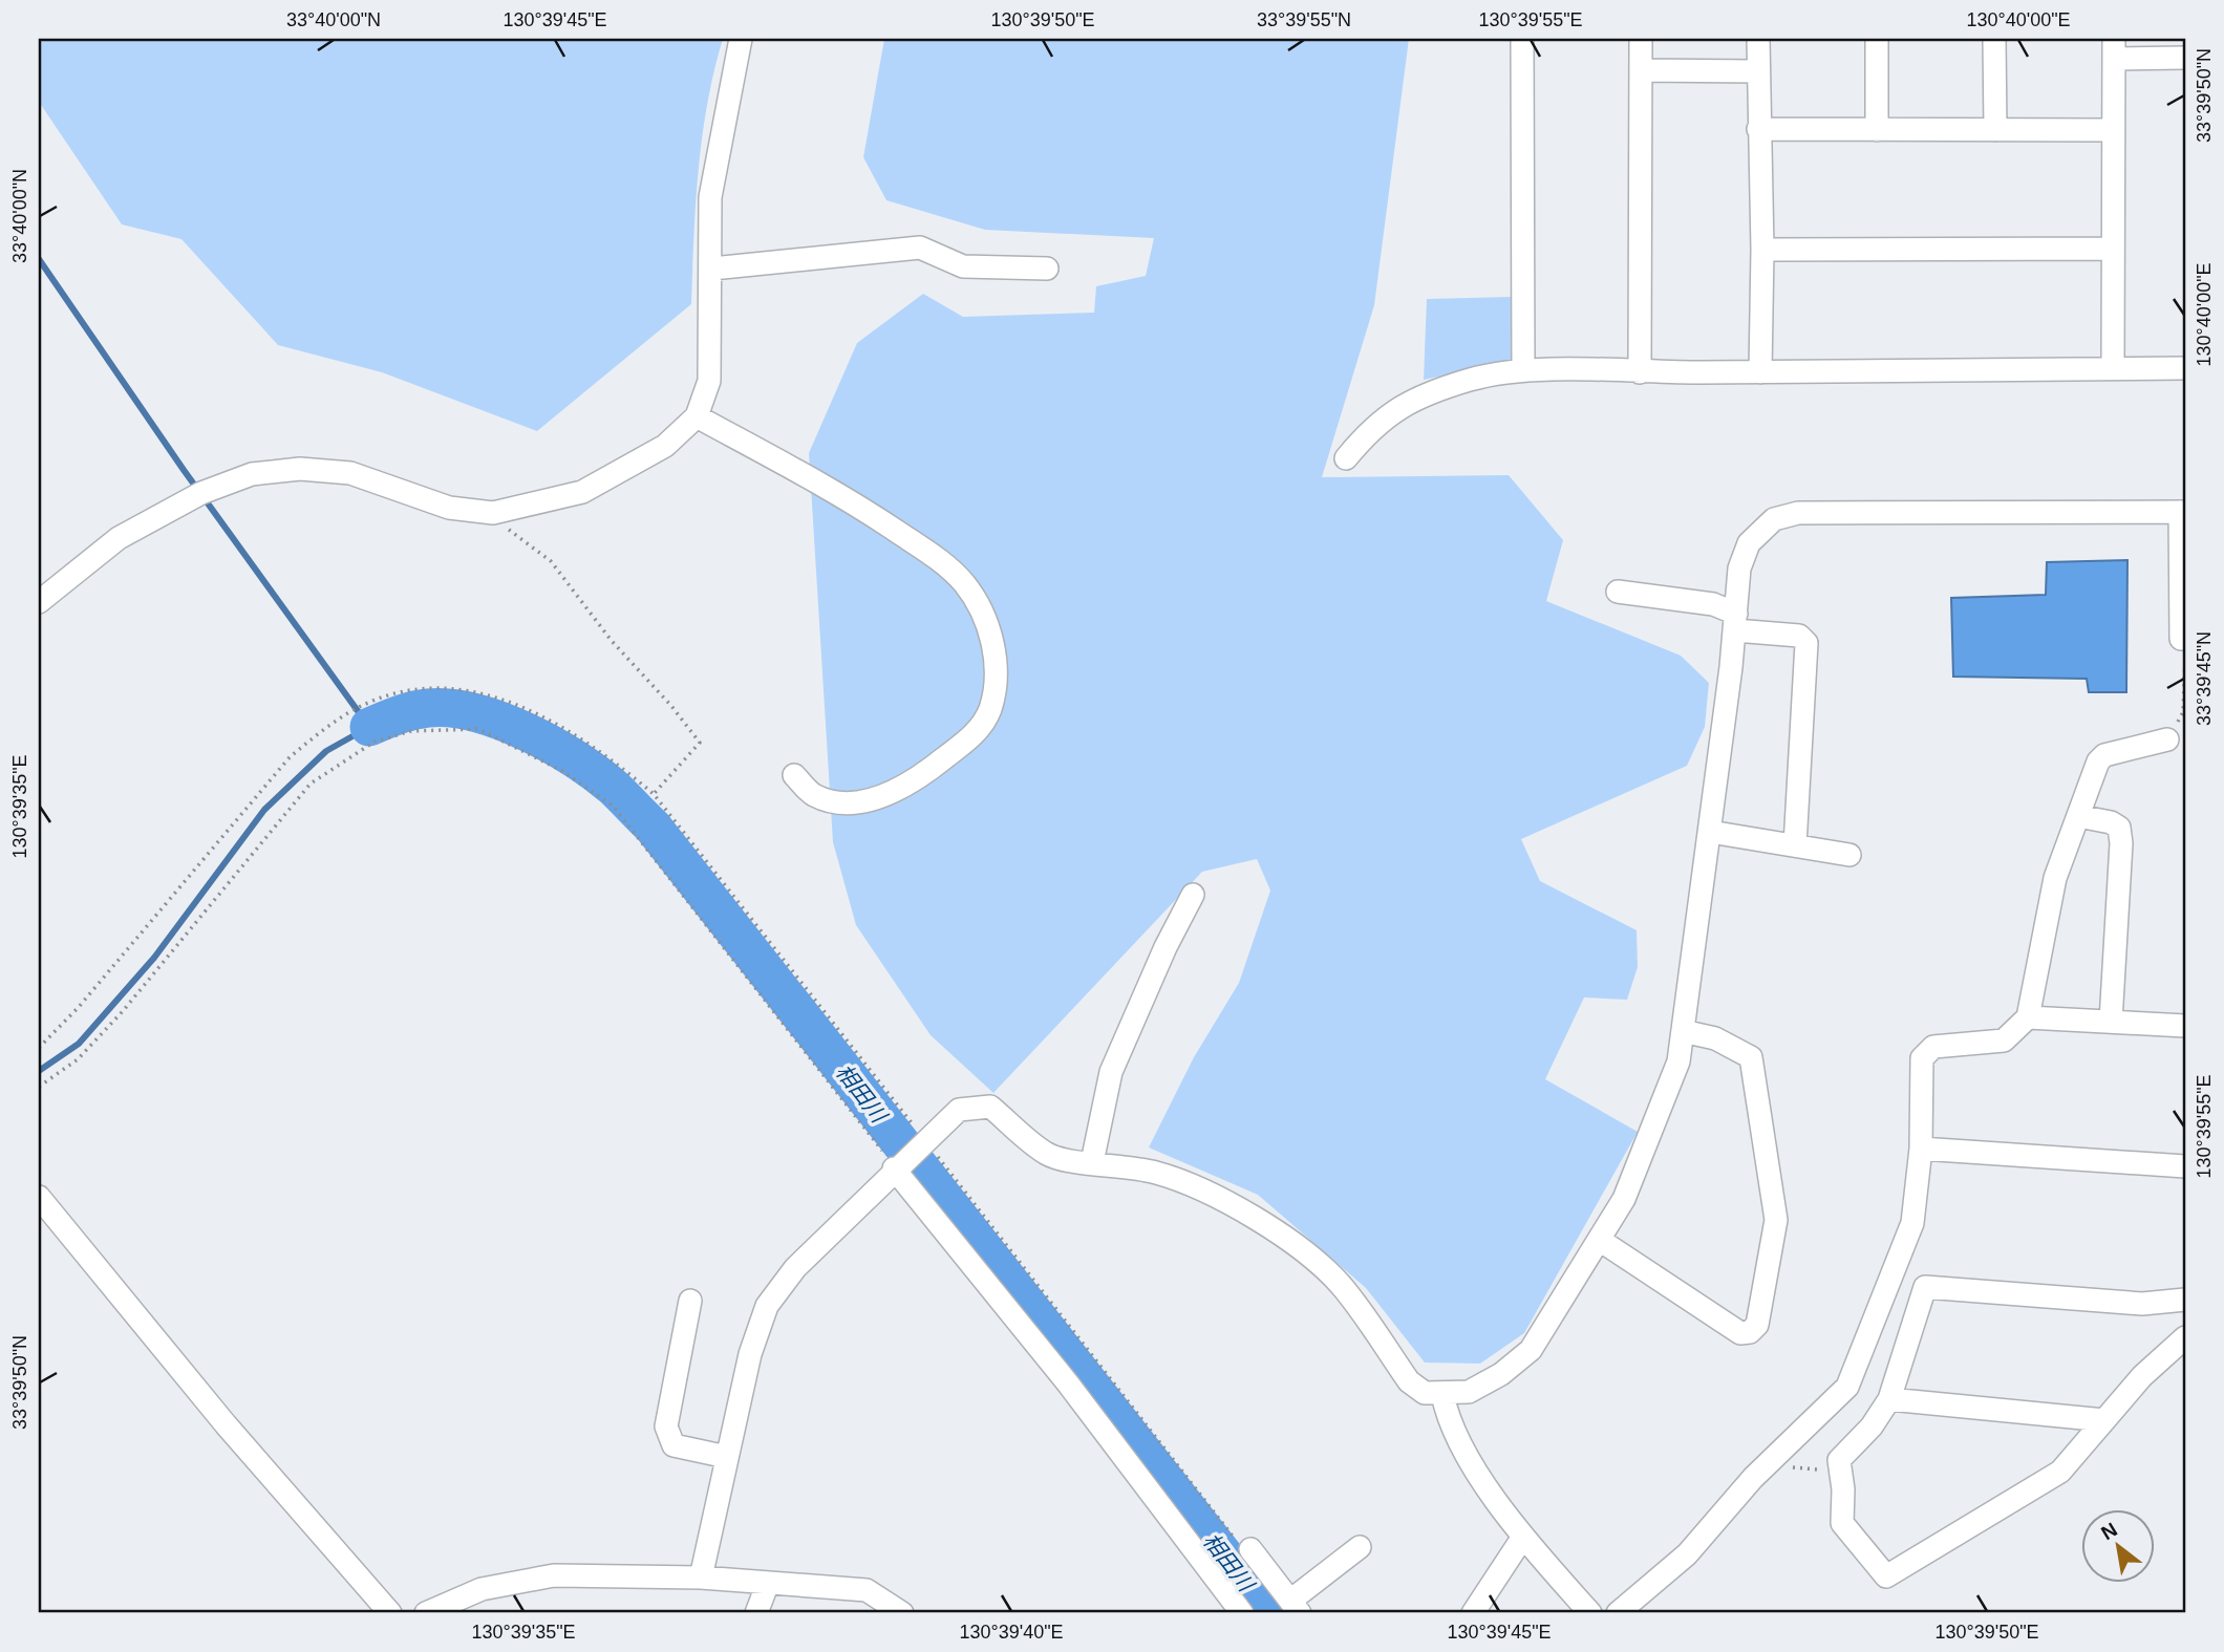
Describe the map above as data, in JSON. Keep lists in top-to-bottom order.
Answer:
{
  "water": ["相田川"],
  "north": "top left",
  "coordinates": [
    "33°40'00\"N",
    "130°39'45\"E",
    "130°39'50\"E",
    "33°39'55\"N",
    "130°39'55\"E",
    "130°40'00\"E",
    "33°39'50\"N",
    "33°39'45\"N",
    "130°39'35\"E",
    "130°39'40\"E"
  ]
}
